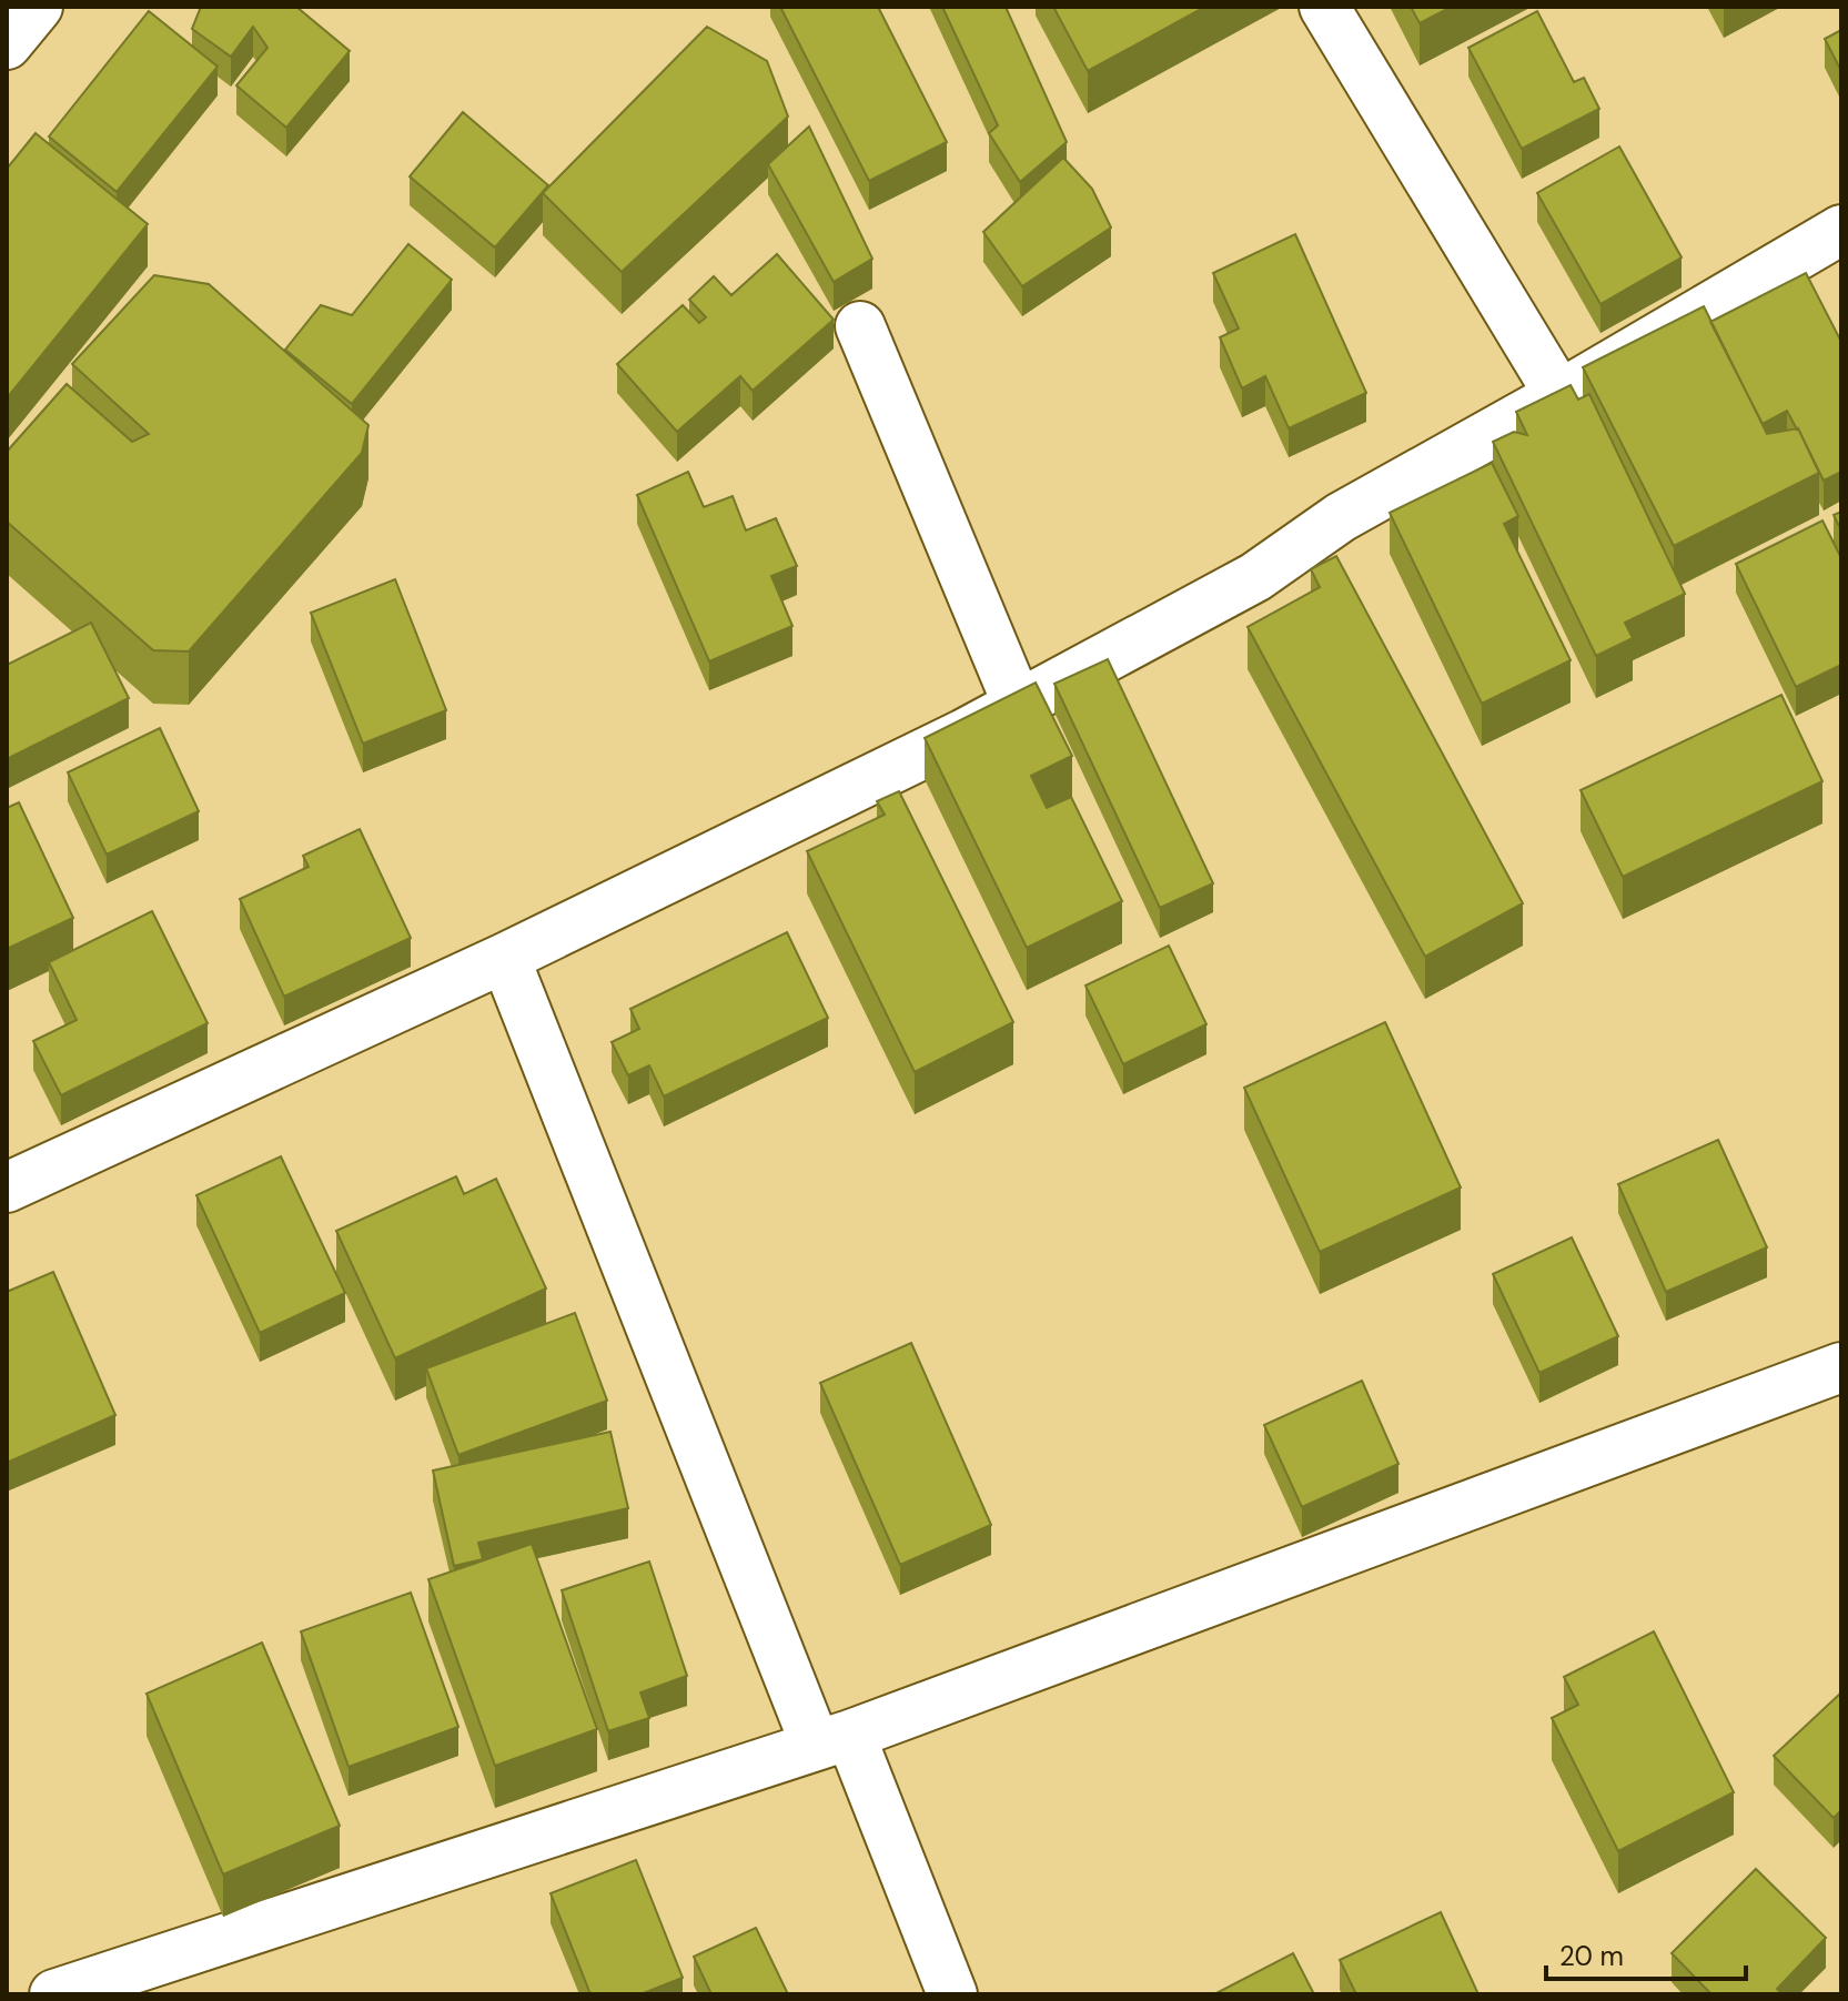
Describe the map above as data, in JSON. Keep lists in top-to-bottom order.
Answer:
{
  "scale_bar": "20 m"
}
